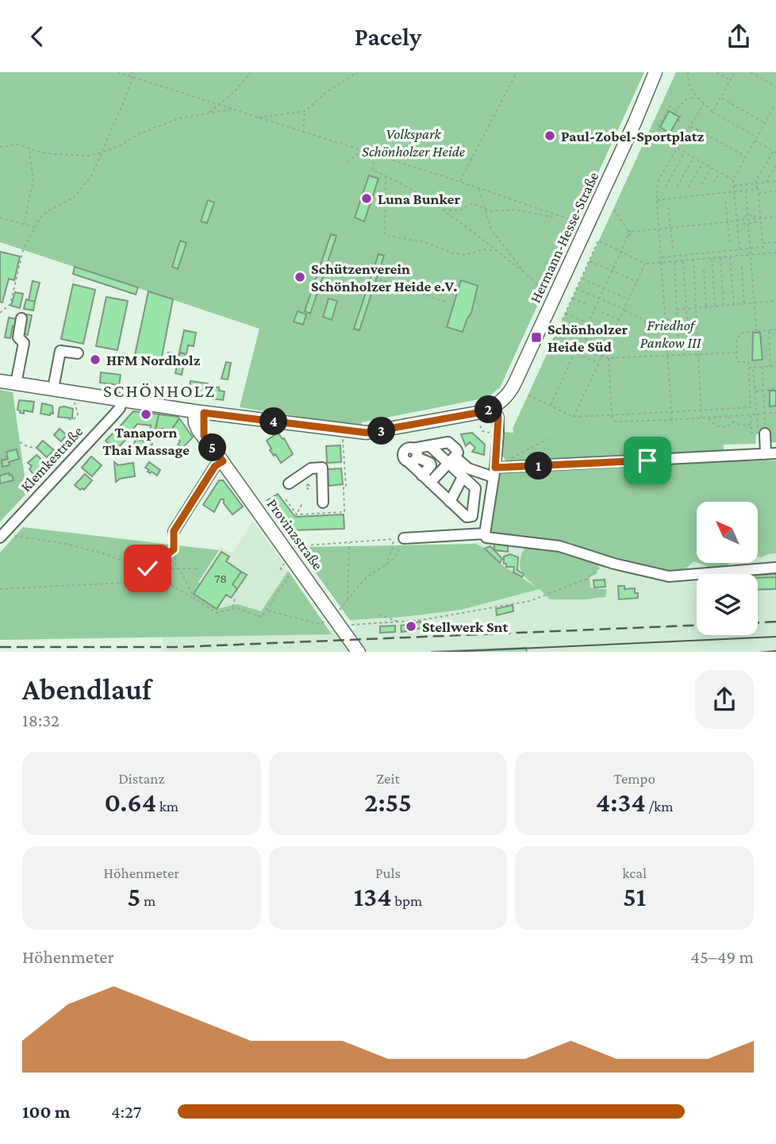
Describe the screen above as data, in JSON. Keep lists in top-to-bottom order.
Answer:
{
  "streets": {
    "main road": ["Hermann-Hesse-Straße", "Provinzstraße"],
    "street": ["Klemkestraße"]
  },
  "districts": ["SCHÖNHOLZ"],
  "parks": ["Volkspark Schönholzer Heide", "Friedhof Pankow III"],
  "places": {
    "other": [
      "Paul-Zobel-Sportplatz",
      "Luna Bunker",
      "Schützenverein Schönholzer Heide e.V.",
      "HFM Nordholz",
      "Tanaporn Thai Massage",
      "Stellwerk Snt"
    ],
    "transit": ["Schönholzer Heide Süd"]
  },
  "house_numbers": ["78"],
  "north": "top left",
  "page": {
    "header": "Pacely",
    "pins": [
      "2",
      "4",
      "3",
      "5",
      "1"
    ],
    "heading": ["Abendlauf", "18:32"],
    "stats": [
      ["Distanz", "0.64 km"],
      ["Zeit", "2:55"],
      ["Tempo", "4:34 /km"],
      ["Höhenmeter", "5 m"],
      ["Puls", "134 bpm"],
      ["kcal", "51"]
    ],
    "chart": ["Höhenmeter", "45–49 m"],
    "list": [
      {
        "name": "100 m",
        "note": "4:27"
      }
    ]
  }
}
